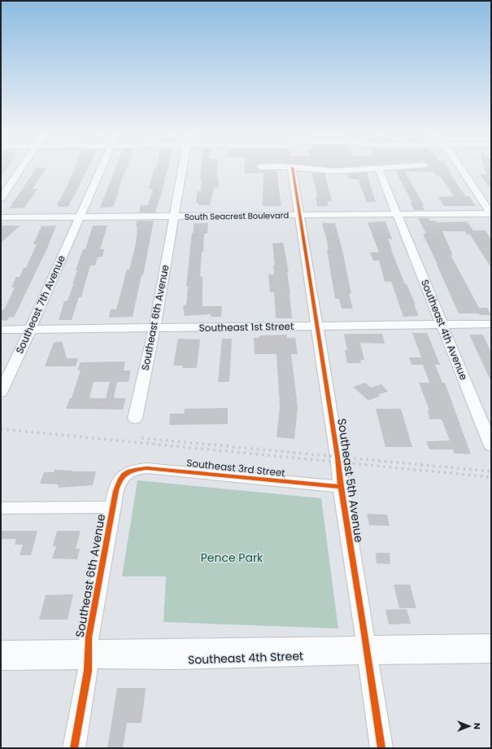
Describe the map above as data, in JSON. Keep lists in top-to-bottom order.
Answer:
{
  "streets": {
    "street": [
      "South Seacrest Boulevard",
      "Southeast 7th Avenue",
      "Southeast 6th Avenue",
      "Southeast 1st Street",
      "Southeast 4th Avenue",
      "Southeast 3rd Street",
      "Southeast 5th Avenue",
      "Southeast 4th Street"
    ]
  },
  "crossings": [
    ["South Seacrest Boulevard", "Southeast 7th Avenue"],
    ["South Seacrest Boulevard", "Southeast 6th Avenue"],
    ["South Seacrest Boulevard", "Southeast 4th Avenue"],
    ["South Seacrest Boulevard", "Southeast 5th Avenue"],
    ["Southeast 7th Avenue", "Southeast 1st Street"],
    ["Southeast 6th Avenue", "Southeast 1st Street"],
    ["Southeast 6th Avenue", "Southeast 3rd Street"],
    ["Southeast 6th Avenue", "Southeast 4th Street"],
    ["Southeast 1st Street", "Southeast 4th Avenue"],
    ["Southeast 1st Street", "Southeast 5th Avenue"],
    ["Southeast 3rd Street", "Southeast 5th Avenue"],
    ["Southeast 5th Avenue", "Southeast 4th Street"]
  ],
  "parks": ["Pence Park"],
  "north": "right"
}
